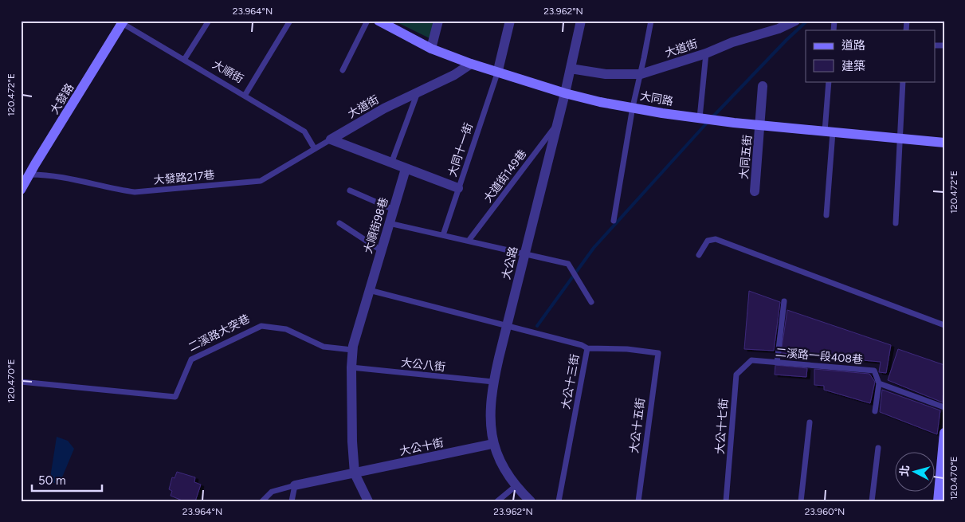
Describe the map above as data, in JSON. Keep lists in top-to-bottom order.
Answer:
{
  "streets": {
    "street": [
      "大道街",
      "大發路",
      "大同路",
      "大同五街",
      "大順街98巷",
      "大公路",
      "大公十街"
    ],
    "lane": [
      "大順街",
      "大同十一街",
      "大道街149巷",
      "大發路217巷",
      "二溪路大突巷",
      "二溪路一段408巷",
      "大公八街",
      "大公十三街",
      "大公十五街",
      "大公十七街"
    ]
  },
  "crossings": [
    ["大道街", "大同路"],
    ["大道街", "大發路217巷"],
    ["大道街", "大公路"],
    ["大順街", "大發路"],
    ["大順街", "大發路217巷"],
    ["大發路", "大發路217巷"],
    ["大同路", "大同十一街"],
    ["大同路", "大同五街"],
    ["大同路", "大公路"],
    ["大道街149巷", "大公路"],
    ["大順街98巷", "大公十三街"],
    ["大公路", "大公八街"],
    ["大公路", "大公十三街"],
    ["大公路", "大公十街"],
    ["二溪路一段408巷", "大公十七街"],
    ["大公十三街", "大公十五街"]
  ],
  "legend": ["道路", "建築"],
  "scale_bar": "50 m",
  "north": "left",
  "coordinates": [
    "23.964°N",
    "23.962°N",
    "120.472°E",
    "120.470°E",
    "23.960°N"
  ]
}
